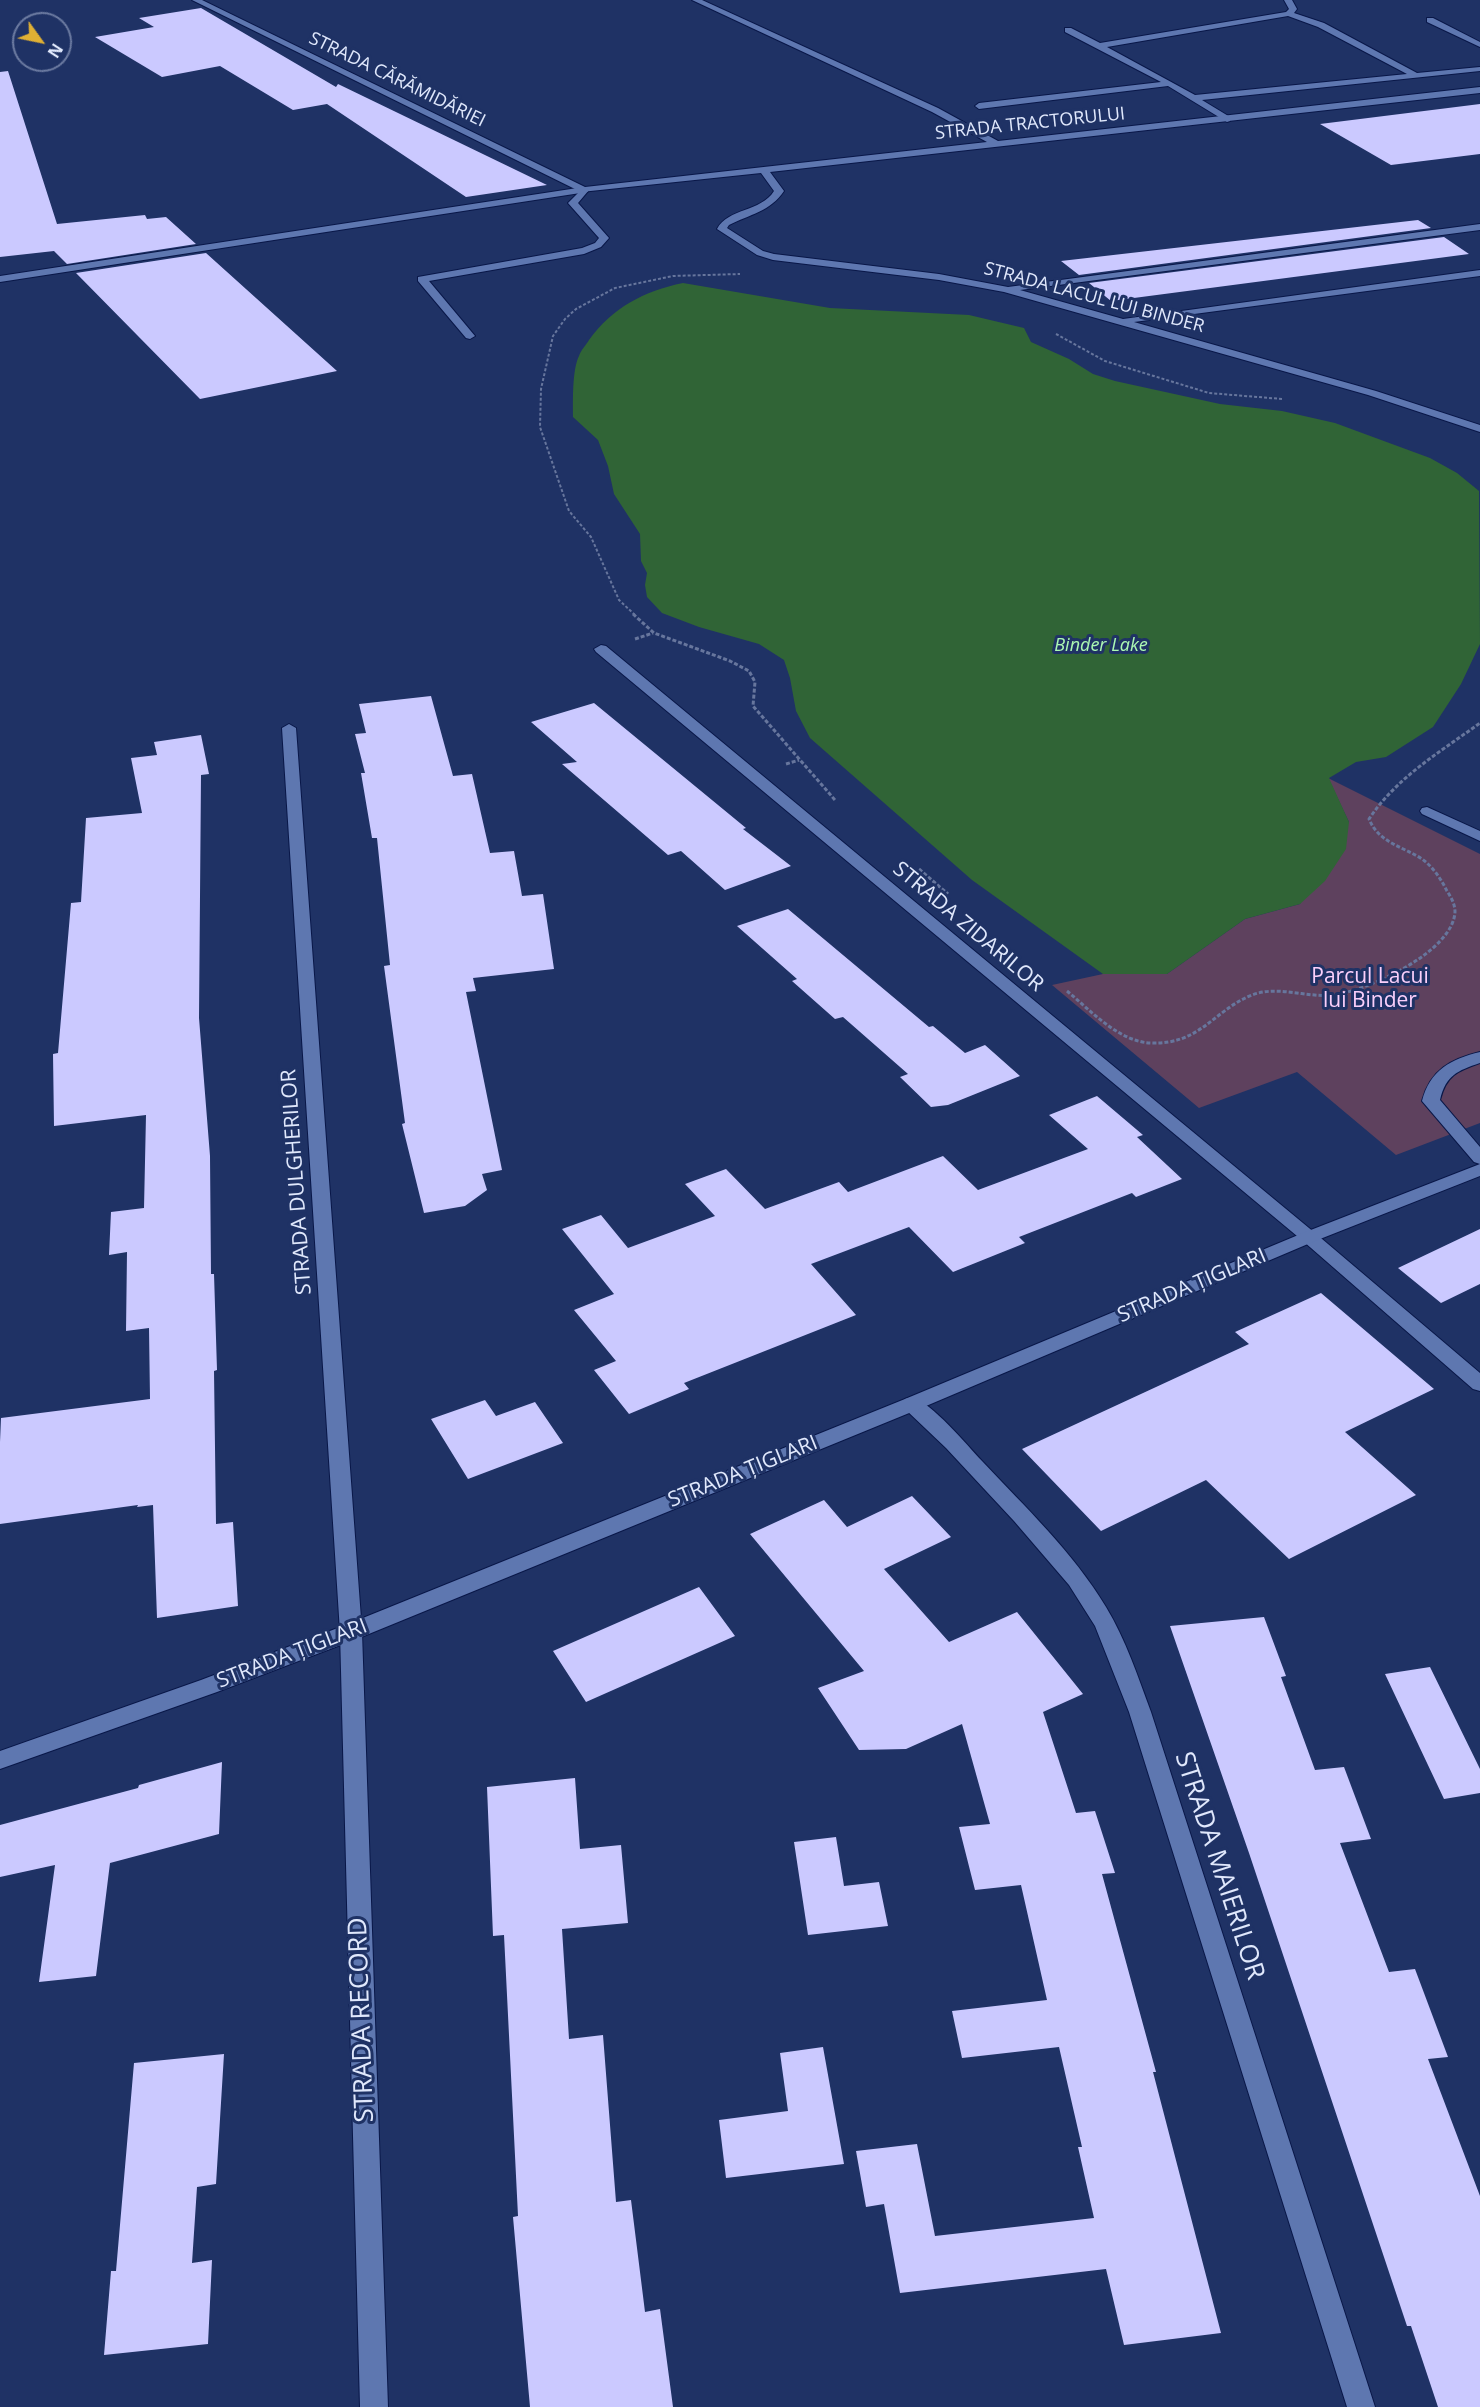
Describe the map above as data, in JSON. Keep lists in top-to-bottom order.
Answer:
{
  "streets": {
    "street": [
      "STRADA CĂRĂMIDĂRIEI",
      "STRADA TRACTORULUI",
      "STRADA LACUL LUI BINDER",
      "STRADA ZIDARILOR",
      "STRADA DULGHERILOR",
      "STRADA ȚIGLARI",
      "STRADA MAIERILOR",
      "STRADA RECORD"
    ]
  },
  "crossings": [
    ["STRADA CĂRĂMIDĂRIEI", "STRADA TRACTORULUI"],
    ["STRADA TRACTORULUI", "STRADA LACUL LUI BINDER"],
    ["STRADA ZIDARILOR", "STRADA ȚIGLARI"],
    ["STRADA DULGHERILOR", "STRADA ȚIGLARI"],
    ["STRADA DULGHERILOR", "STRADA RECORD"],
    ["STRADA ȚIGLARI", "STRADA MAIERILOR"],
    ["STRADA ȚIGLARI", "STRADA RECORD"]
  ],
  "water": ["Binder Lake"],
  "parks": ["Parcul Lacui lui Binder"],
  "north": "bottom right"
}
